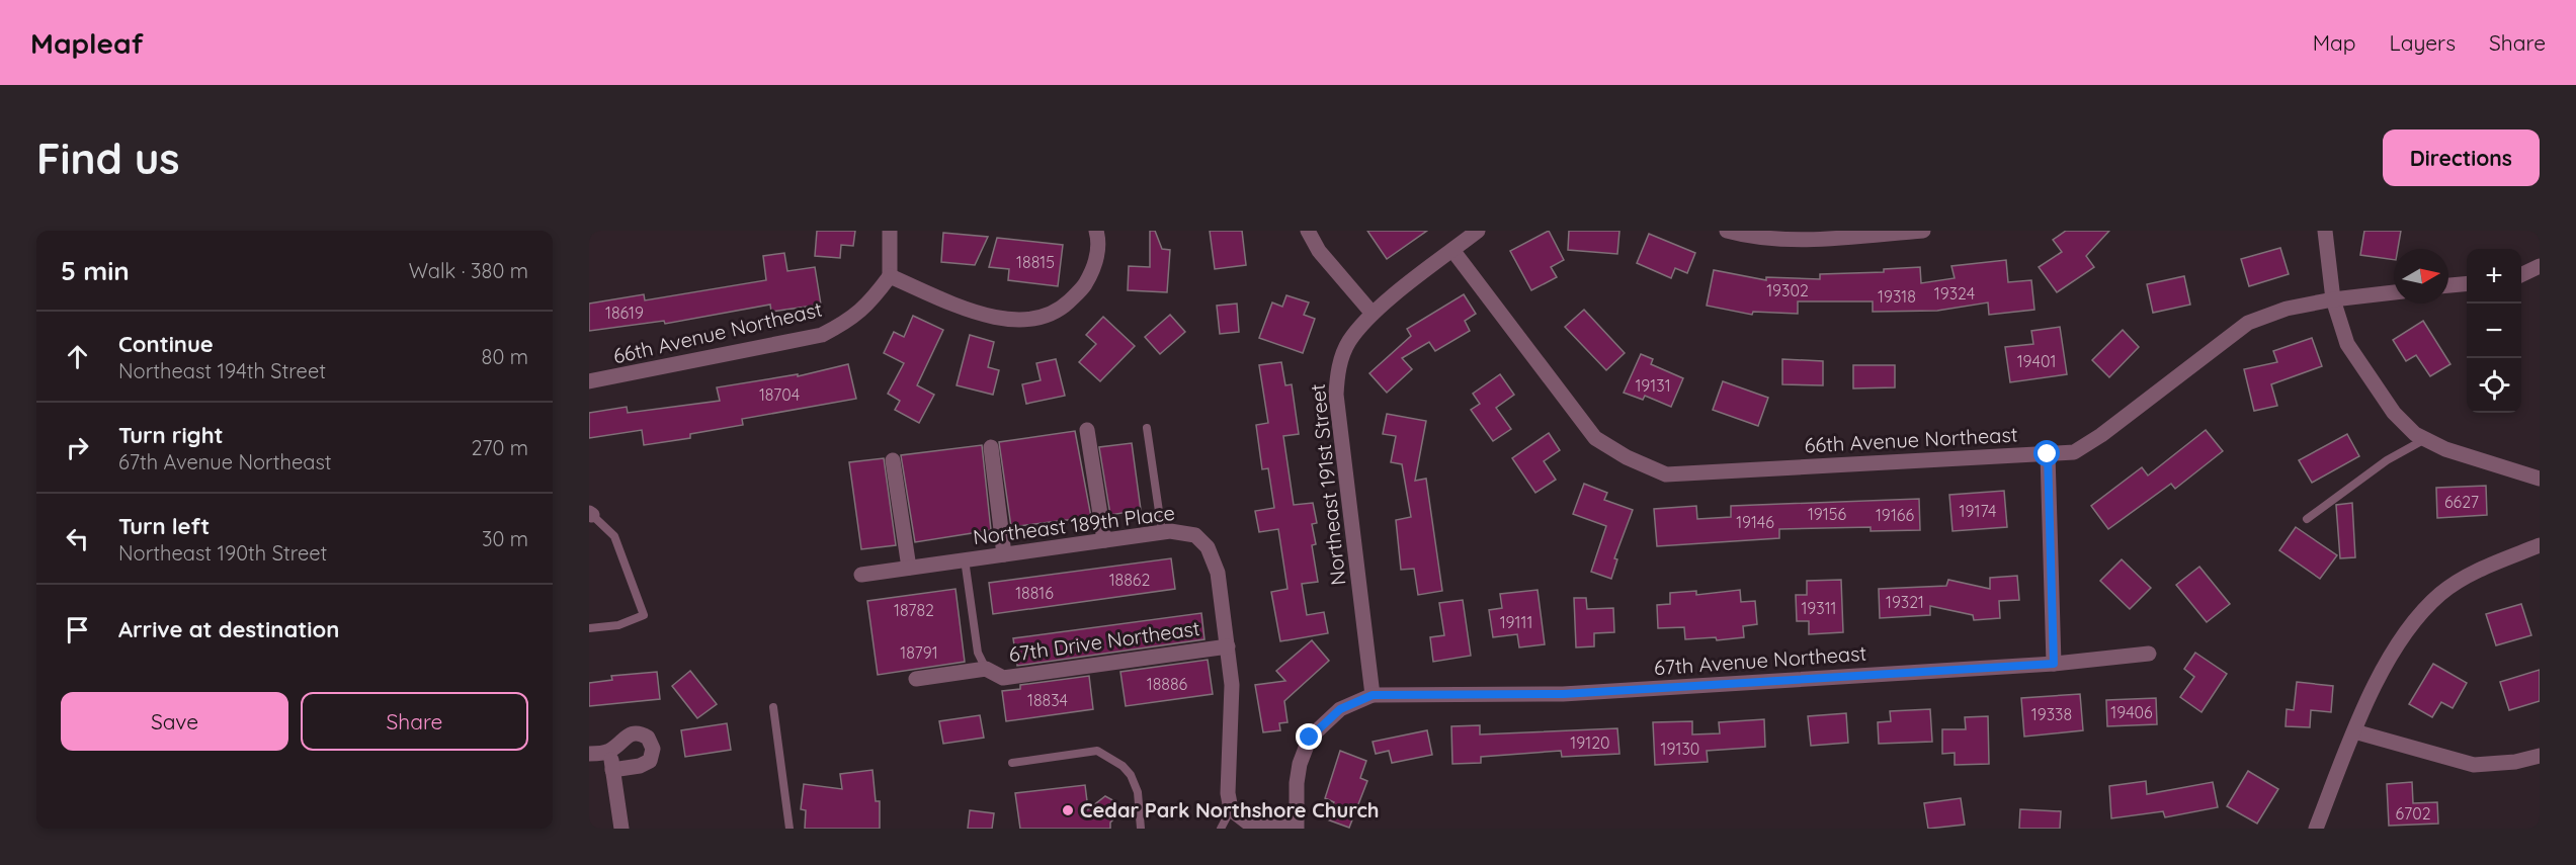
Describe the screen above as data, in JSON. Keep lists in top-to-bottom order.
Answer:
{
  "streets": {
    "street": [
      "66th Avenue Northeast",
      "Northeast 191st Street",
      "Northeast 189th Place",
      "67th Drive Northeast",
      "67th Avenue Northeast"
    ]
  },
  "crossings": [
    ["66th Avenue Northeast", "Northeast 191st Street"],
    ["Northeast 191st Street", "67th Avenue Northeast"],
    ["Northeast 189th Place", "67th Drive Northeast"]
  ],
  "places": ["Cedar Park Northshore Church"],
  "house_numbers": [
    "18815",
    "19302",
    "19324",
    "19318",
    "18619",
    "19401",
    "19131",
    "18704",
    "6627",
    "19174",
    "19156",
    "19166",
    "19146",
    "18862",
    "18816",
    "19321",
    "19311",
    "18782",
    "19111",
    "18791",
    "18886",
    "18834",
    "19406",
    "19338",
    "19120",
    "19130",
    "6702"
  ],
  "north": "right",
  "page": {
    "header": "Mapleaf",
    "nav": ["Map", "Layers", "Share"],
    "buttons": [
      "Directions",
      ["Save", "Share"]
    ],
    "title": "Find us",
    "heading": ["5 min", "Walk · 380 m"],
    "map_buttons": ["+", "−"],
    "list": [
      ["Continue", "Northeast 194th Street", "80 m"],
      ["Turn right", "67th Avenue Northeast", "270 m"],
      ["Turn left", "Northeast 190th Street", "30 m"],
      "Arrive at destination"
    ]
  }
}
